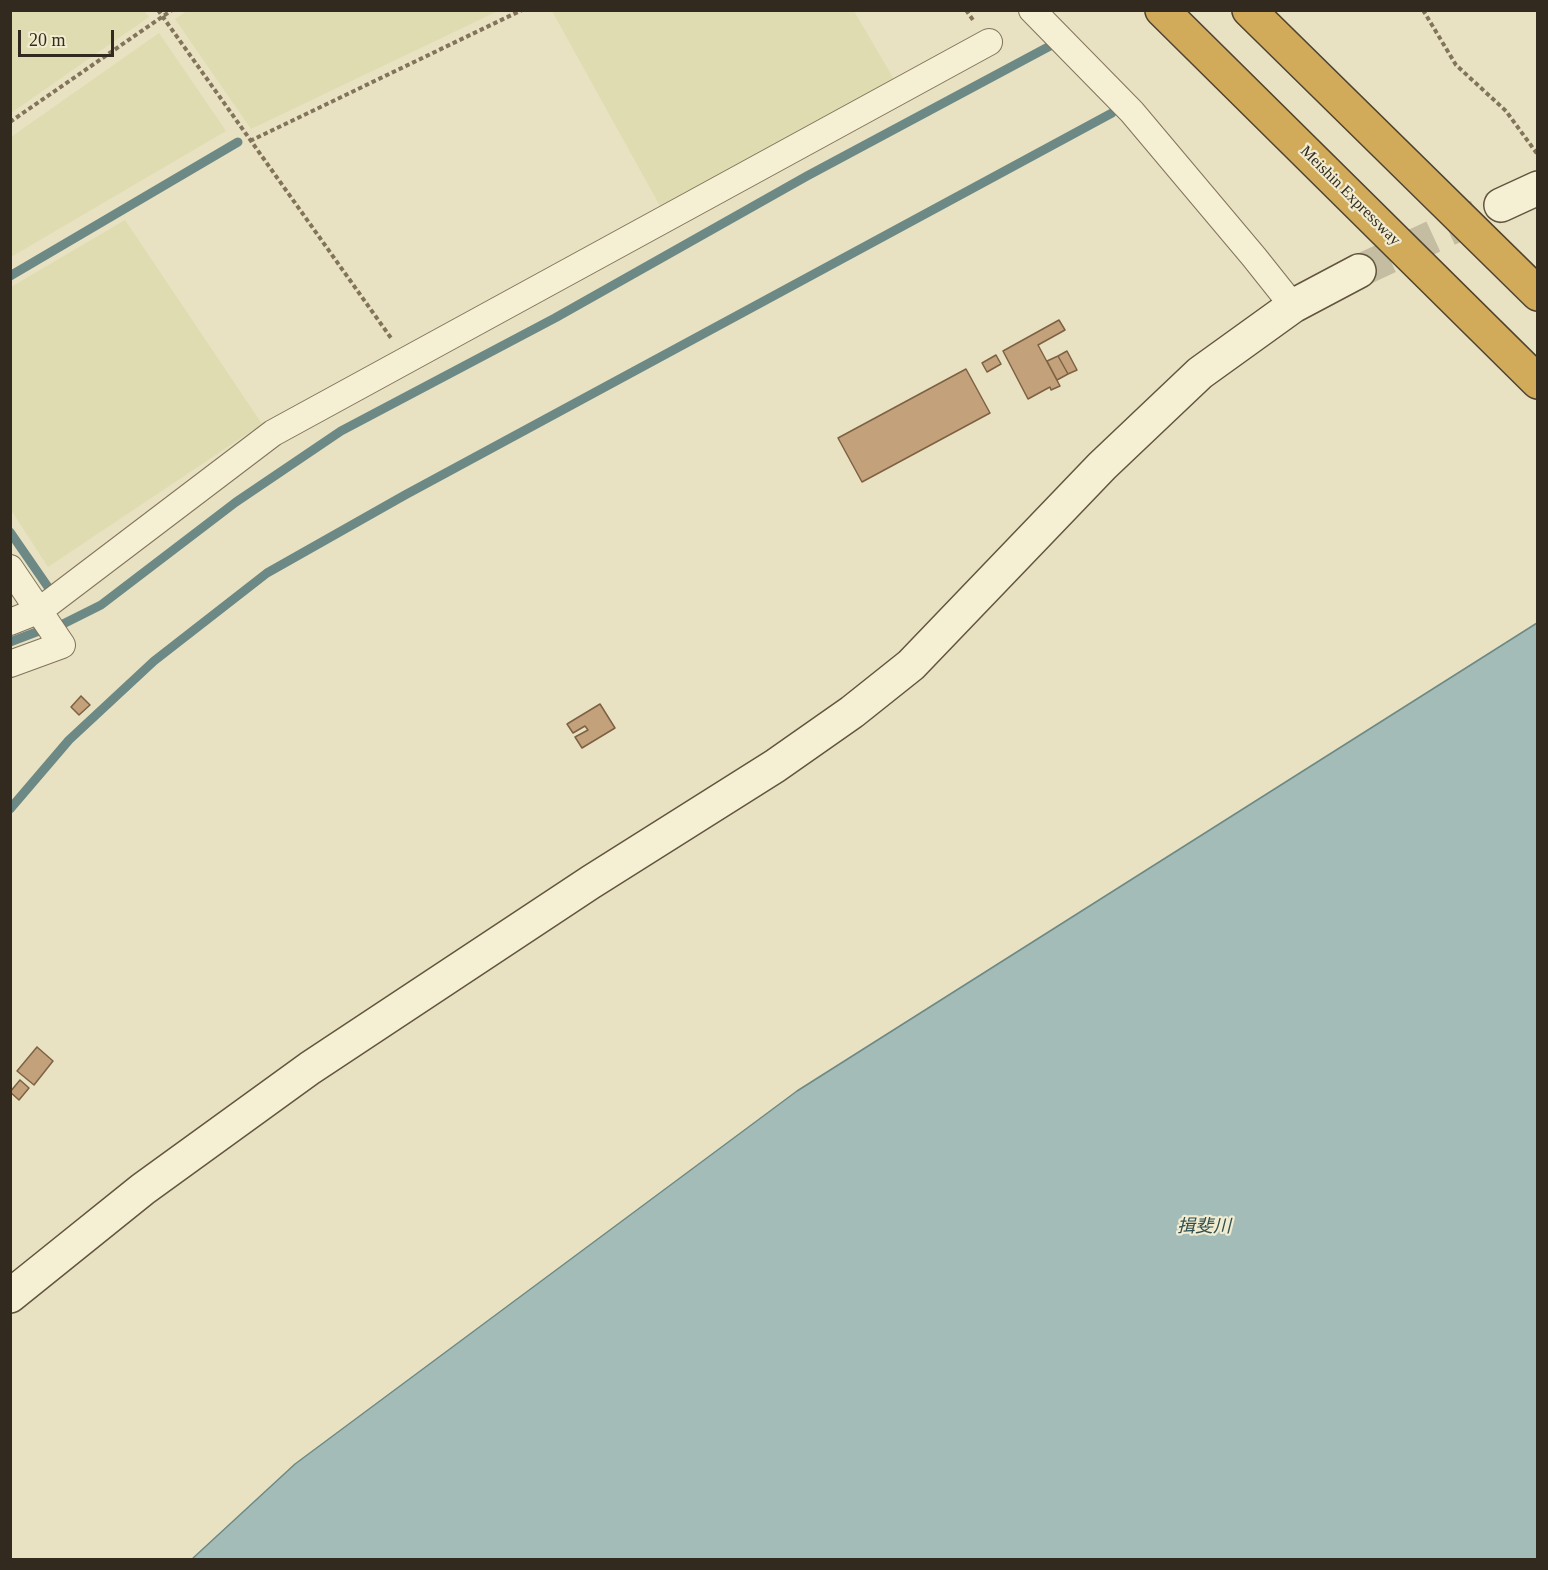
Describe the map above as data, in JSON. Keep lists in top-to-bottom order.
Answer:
{
  "streets": {
    "highway": ["Meishin Expressway"]
  },
  "water": ["揖斐川"],
  "scale_bar": "20 m"
}
